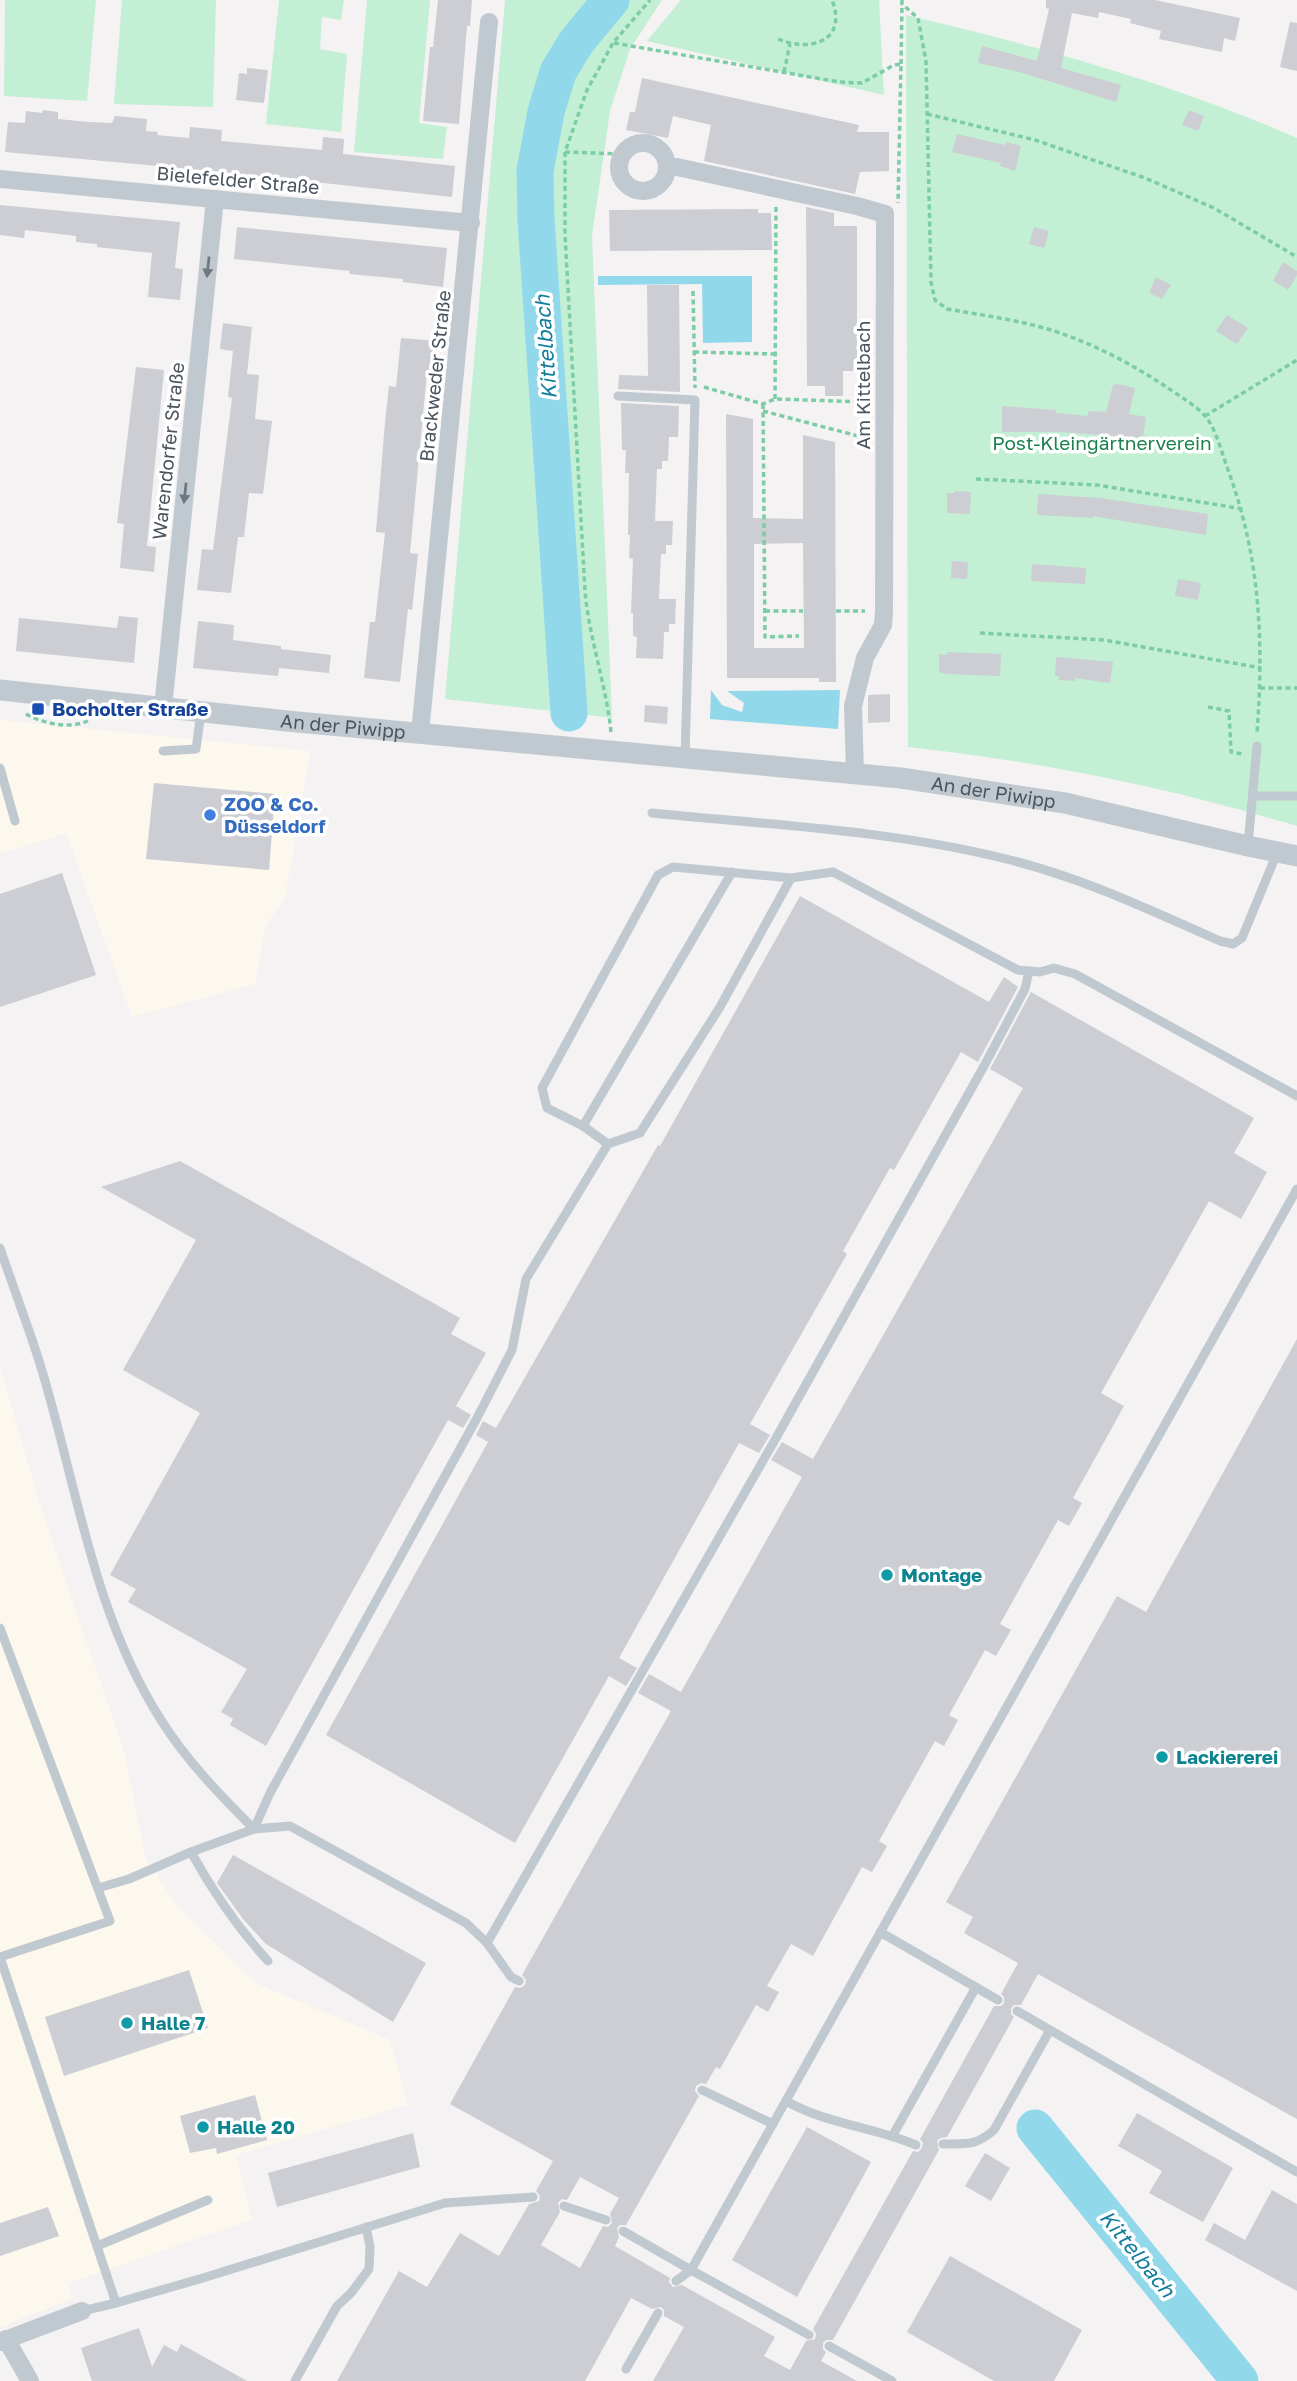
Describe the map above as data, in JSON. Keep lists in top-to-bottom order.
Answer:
{
  "streets": {
    "street": [
      "Bielefelder Straße",
      "Brackweder Straße",
      "Am Kittelbach",
      "Warendorfer Straße",
      "An der Piwipp"
    ]
  },
  "crossings": [
    ["Bielefelder Straße", "Brackweder Straße"],
    ["Bielefelder Straße", "Warendorfer Straße"],
    ["Brackweder Straße", "An der Piwipp"],
    ["Am Kittelbach", "An der Piwipp"],
    ["Warendorfer Straße", "An der Piwipp"]
  ],
  "one_way": ["Warendorfer Straße"],
  "water": ["Kittelbach"],
  "parks": ["Post-Kleingärtnerverein"],
  "places": {
    "transit": ["Bocholter Straße"],
    "other": [
      "ZOO & Co. Düsseldorf",
      "Montage",
      "Lackiererei",
      "Halle 7",
      "Halle 20"
    ]
  }
}
